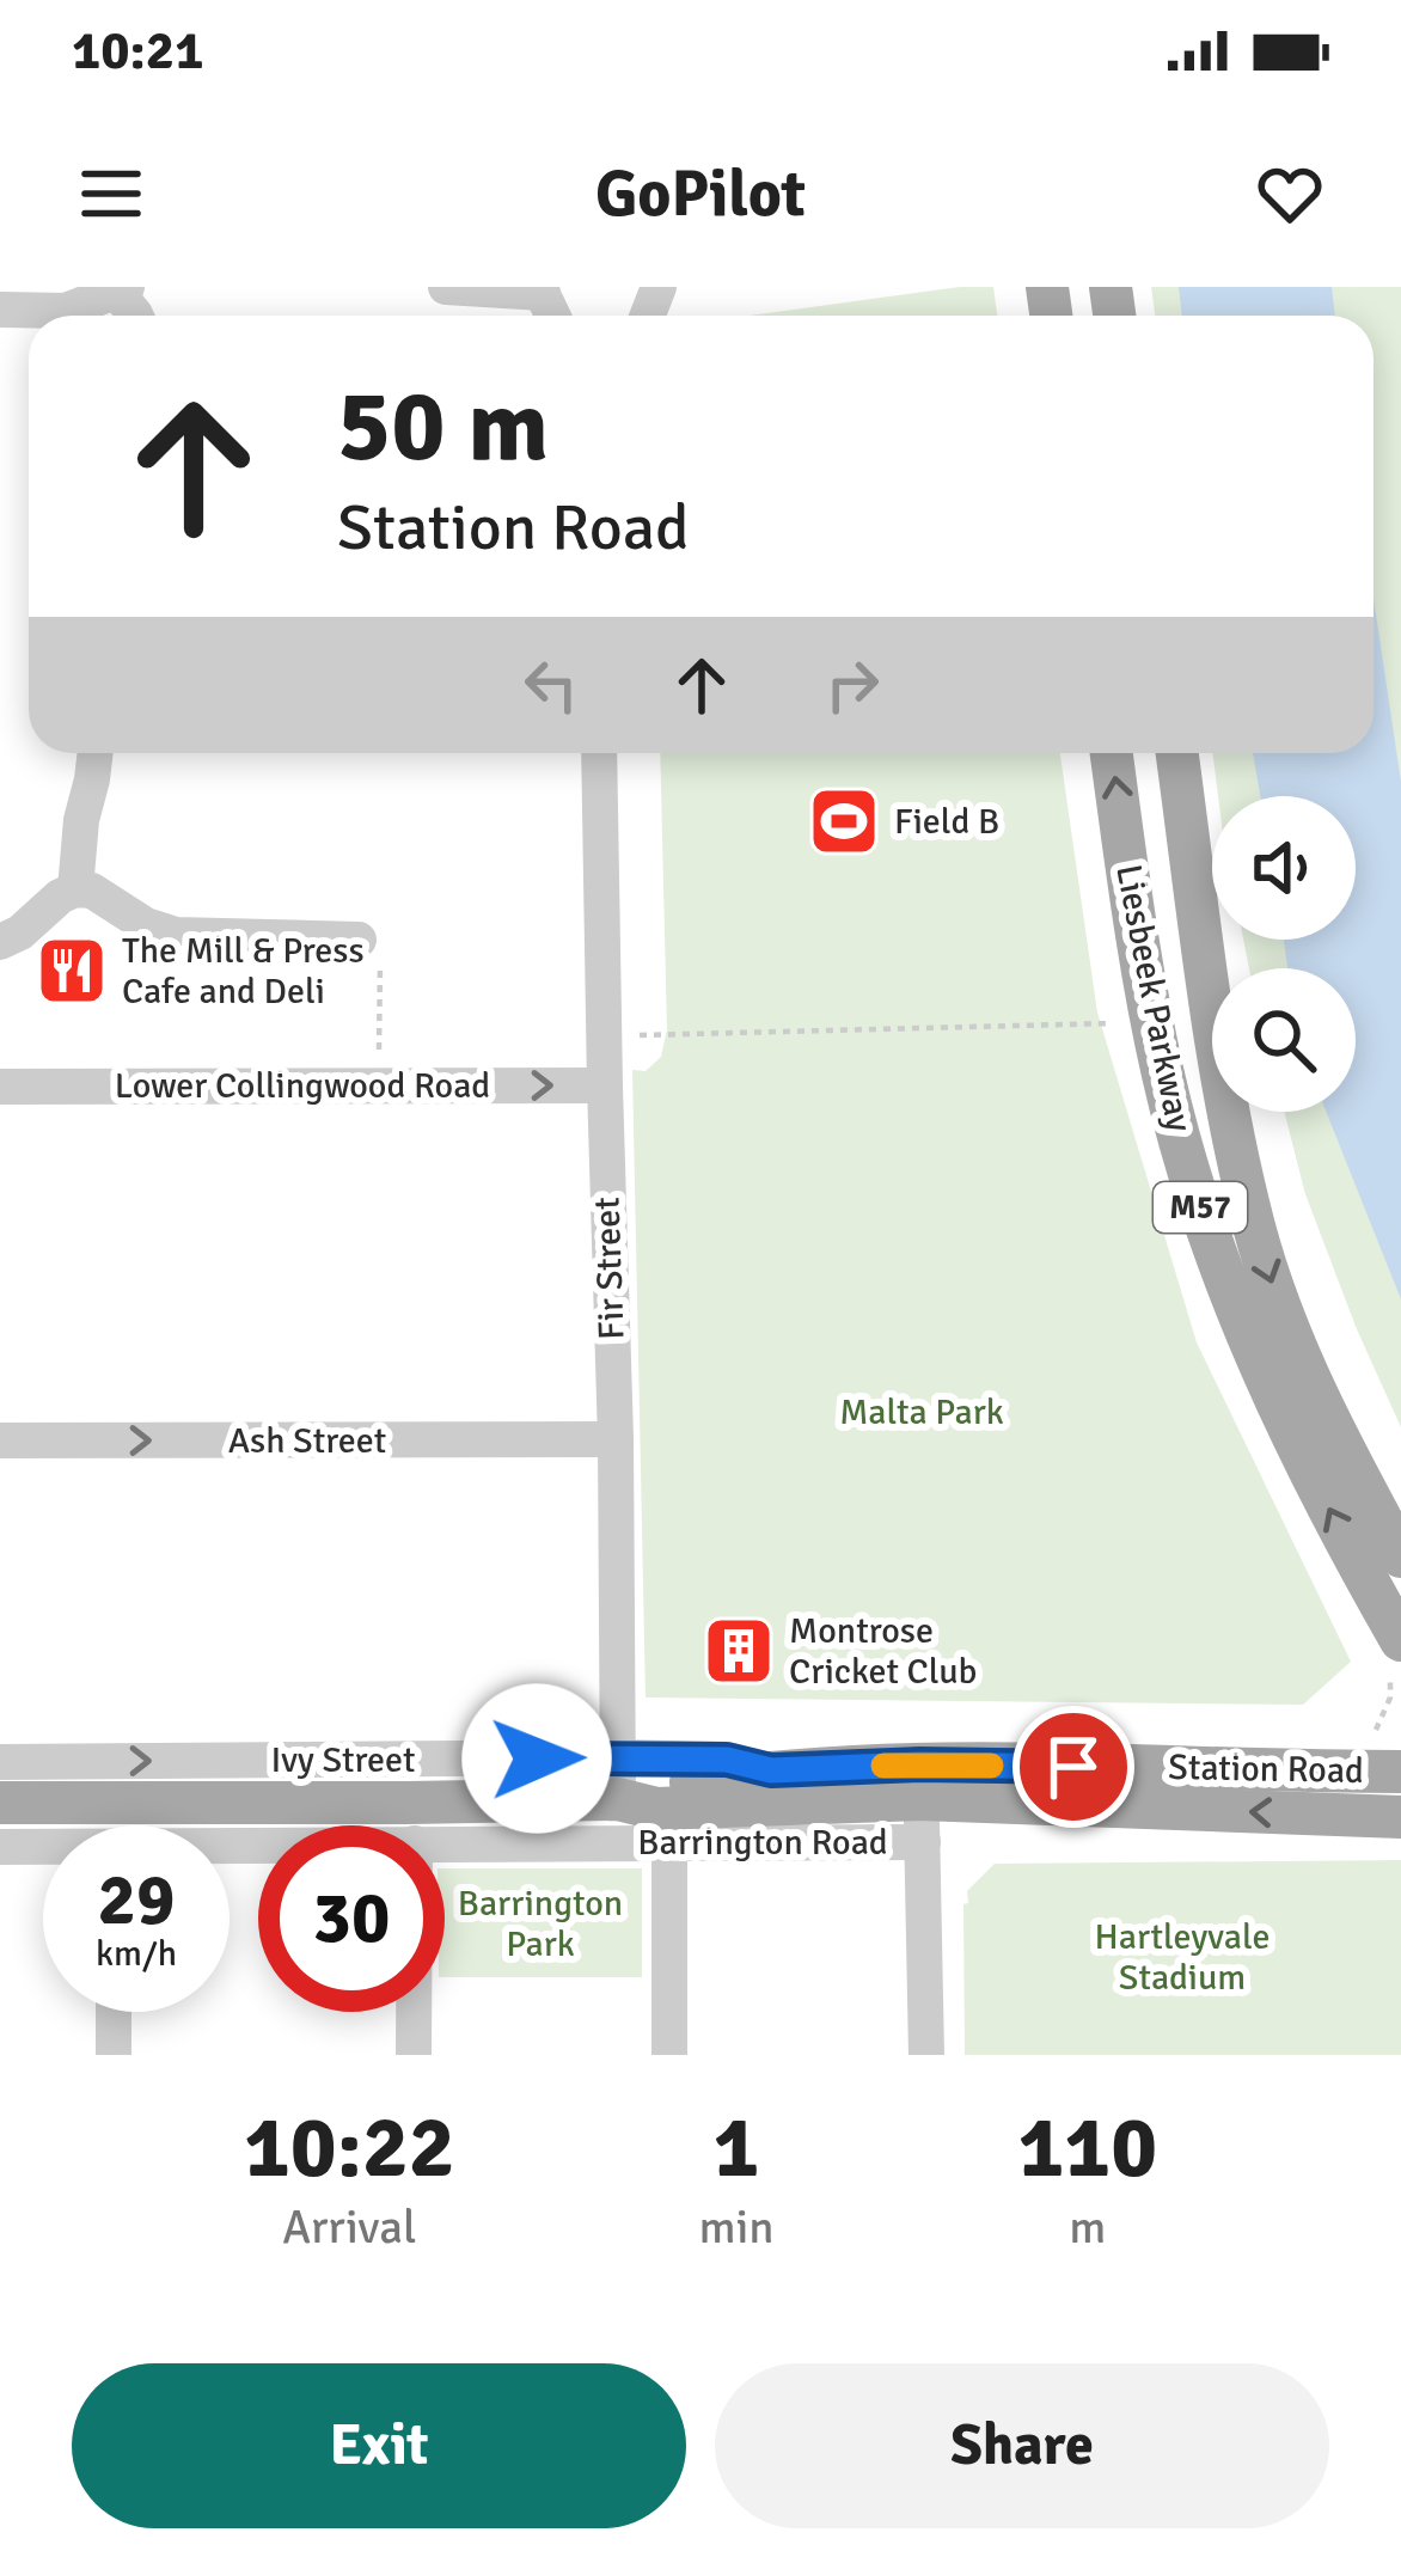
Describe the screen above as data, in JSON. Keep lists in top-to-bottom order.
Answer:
{
  "streets": {
    "main road": ["Liesbeek Parkway", "M57", "Station Road"],
    "street": [
      "Lower Collingwood Road",
      "Fir Street",
      "Ash Street",
      "Ivy Street",
      "Barrington Road"
    ]
  },
  "crossings": [
    ["Lower Collingwood Road", "Fir Street"],
    ["Fir Street", "Ash Street"],
    ["Fir Street", "Ivy Street"],
    ["Fir Street", "Station Road"],
    ["Ivy Street", "Station Road"],
    ["Station Road", "Barrington Road"]
  ],
  "one_way": ["Lower Collingwood Road", "Ash Street", "Ivy Street"],
  "parks": ["Malta Park", "Barrington Park", "Hartleyvale Stadium"],
  "places": {
    "sports": ["Field B"],
    "restaurant": ["The Mill & Press Cafe and Deli"],
    "building": ["Montrose Cricket Club"]
  },
  "page": {
    "status": "10:21",
    "header": "GoPilot",
    "turn": ["50 m", "Station Road"],
    "speed": "29 km/h",
    "limit": "30",
    "eta": [
      "10:22",
      "Arrival",
      "1",
      "min",
      "110",
      "m"
    ],
    "buttons": ["Exit", "Share"]
  }
}
